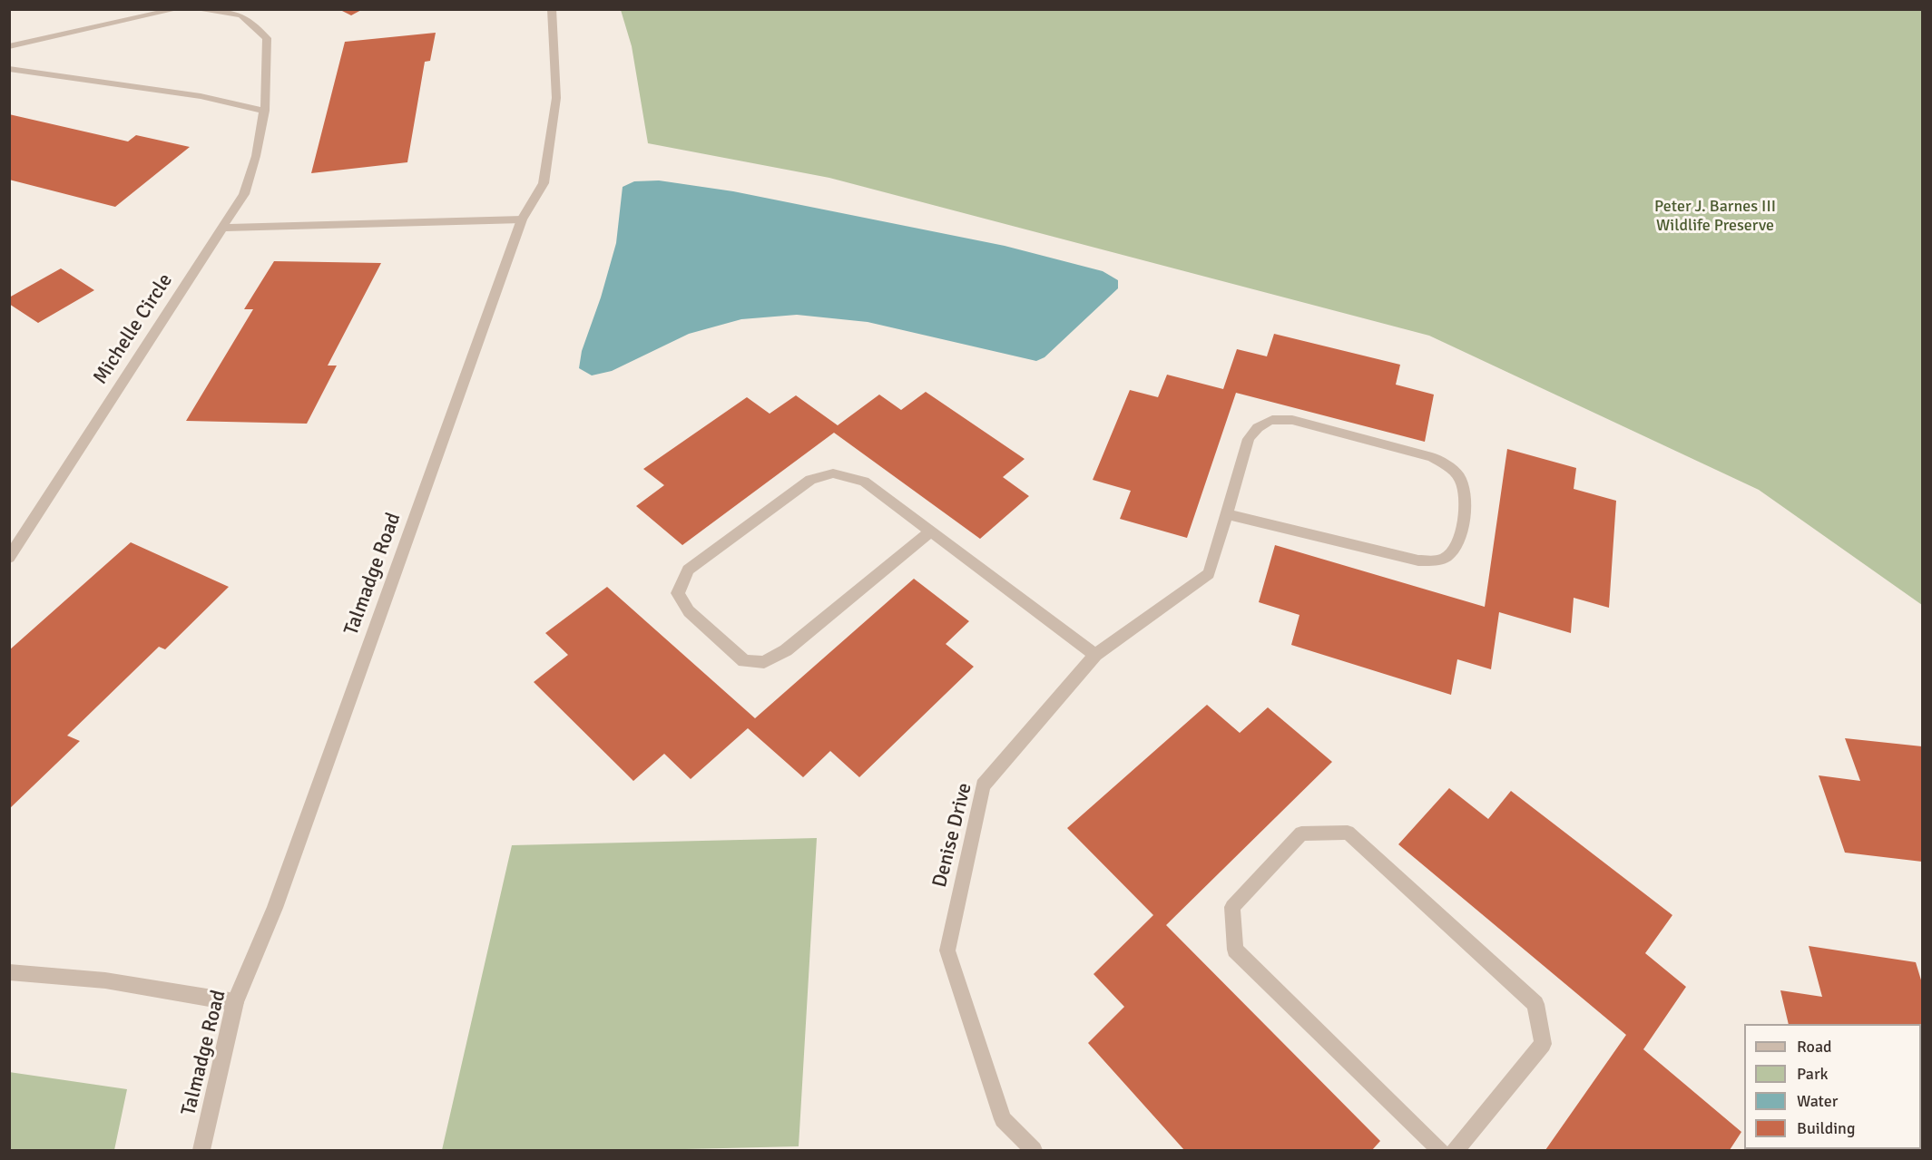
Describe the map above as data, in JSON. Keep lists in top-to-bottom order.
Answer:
{
  "streets": {
    "street": ["Michelle Circle", "Talmadge Road", "Denise Drive"]
  },
  "parks": ["Peter J. Barnes III Wildlife Preserve"],
  "legend": [
    "Road",
    "Park",
    "Water",
    "Building"
  ]
}
